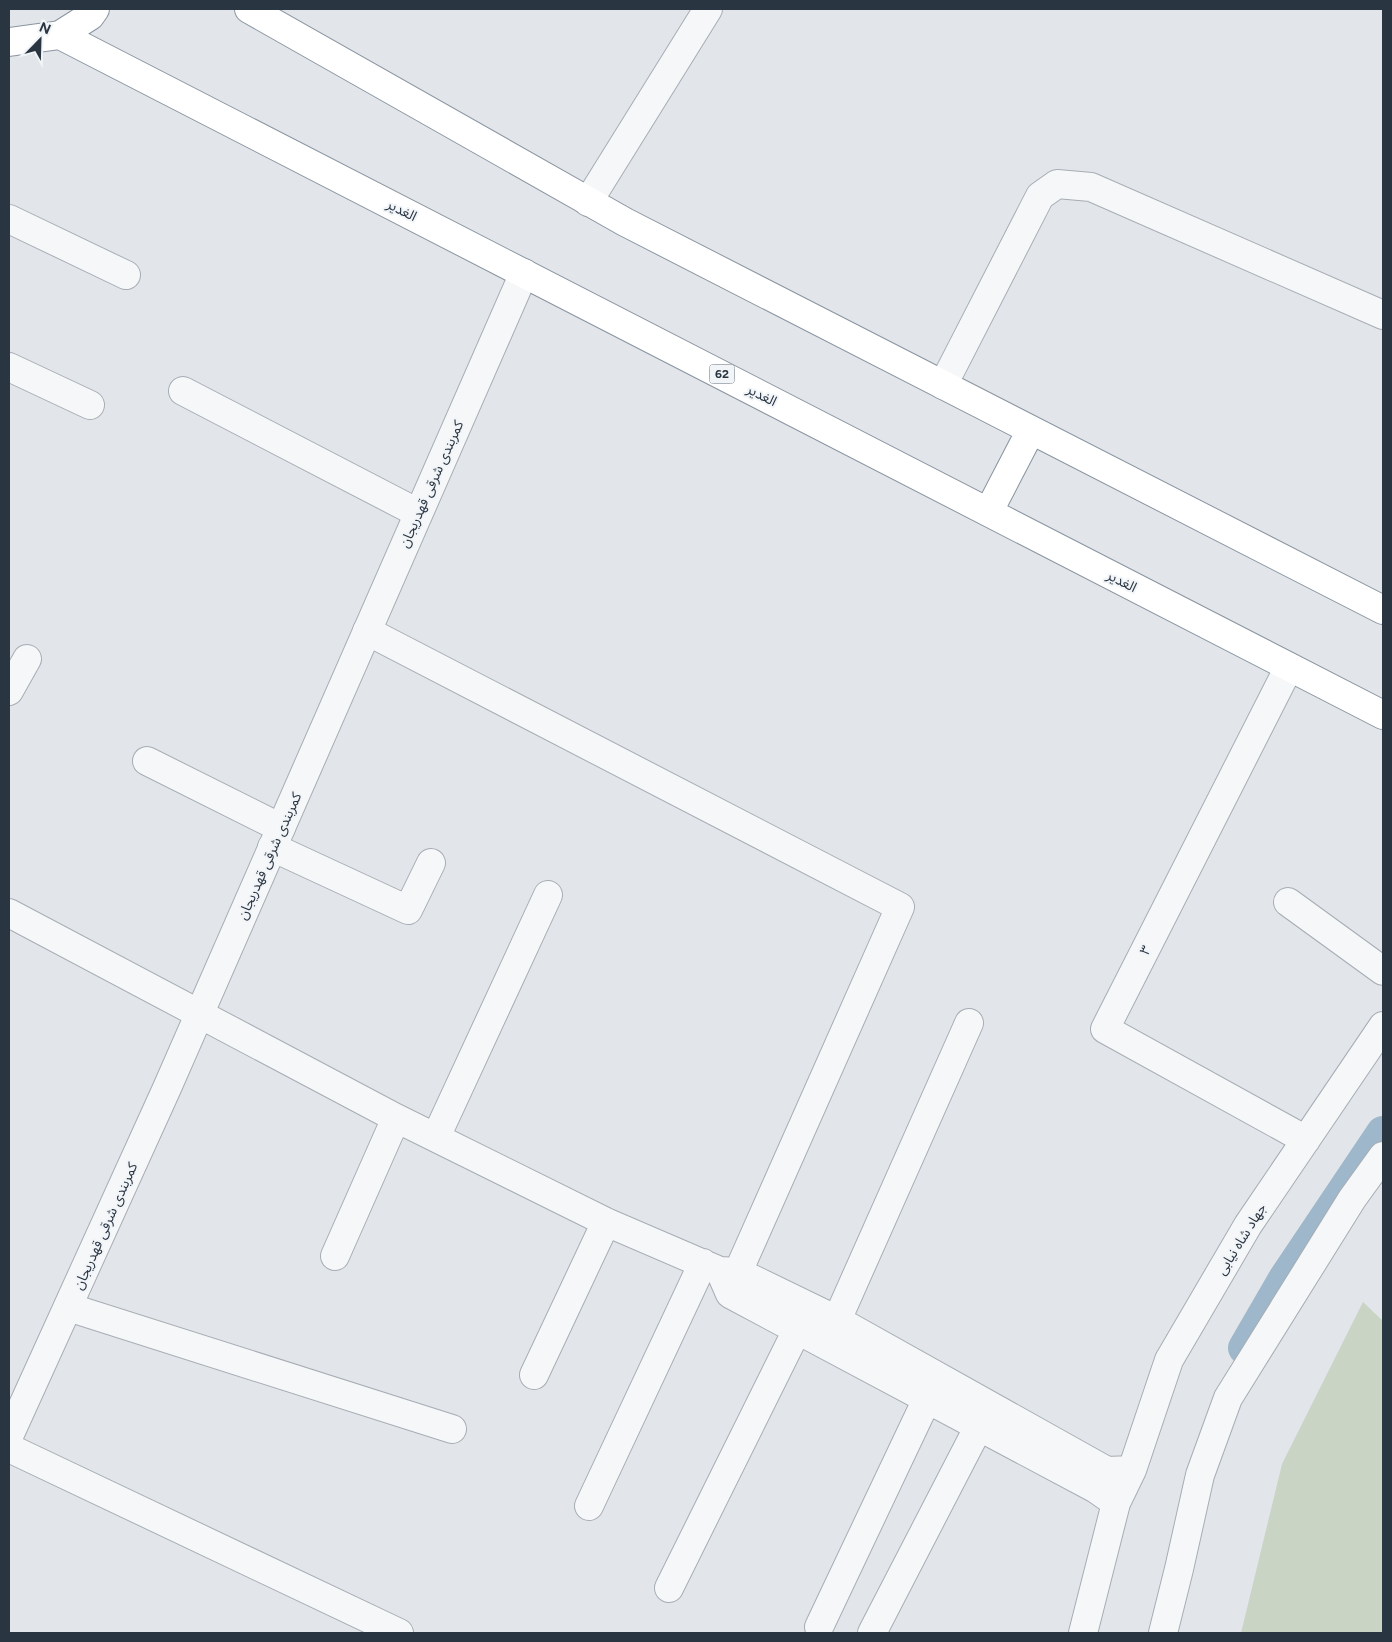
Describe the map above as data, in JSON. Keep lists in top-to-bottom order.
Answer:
{
  "streets": {
    "highway": ["الغدیر", "62"],
    "street": ["کمربندی شرقی قهدریجان", "۳", "جهاد شاه نیابی"]
  },
  "crossings": [
    ["الغدیر", "کمربندی شرقی قهدریجان"],
    ["الغدیر", "۳"],
    ["۳", "جهاد شاه نیابی"]
  ],
  "north": "top right"
}
